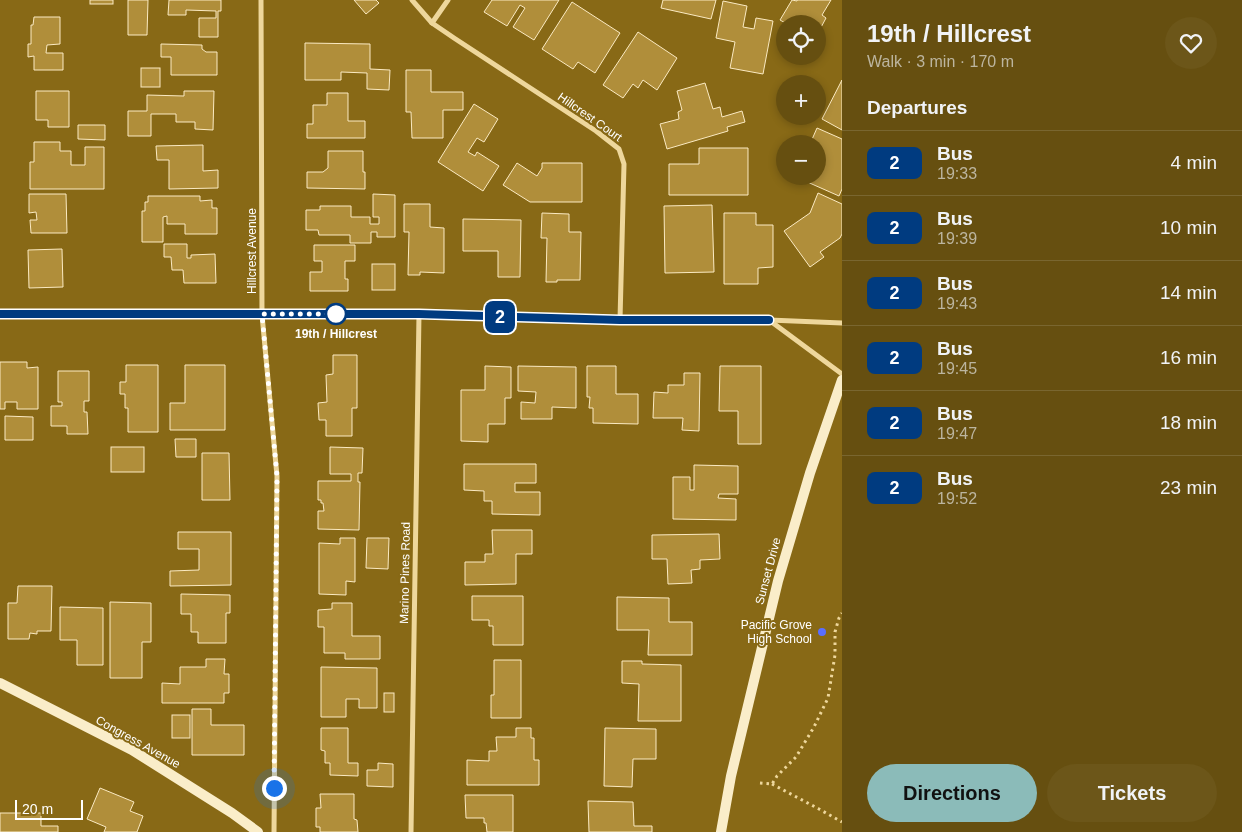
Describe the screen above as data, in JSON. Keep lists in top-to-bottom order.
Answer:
{
  "streets": {
    "main road": ["Sunset Drive", "Congress Avenue"],
    "street": ["Hillcrest Court", "Hillcrest Avenue", "Marino Pines Road"]
  },
  "places": ["19th / Hillcrest", "Pacific Grove High School"],
  "lines": ["bus line 2"],
  "scale_bar": "20 m",
  "page": {
    "on_map": "2",
    "heading": [
      ["19th / Hillcrest", "Walk · 3 min · 170 m"],
      "Departures"
    ],
    "map_buttons": ["+", "−"],
    "list": [
      {
        "mark": "2",
        "name": "Bus",
        "note": "19:33",
        "value": "4 min"
      },
      {
        "mark": "2",
        "name": "Bus",
        "note": "19:39",
        "value": "10 min"
      },
      {
        "mark": "2",
        "name": "Bus",
        "note": "19:43",
        "value": "14 min"
      },
      {
        "mark": "2",
        "name": "Bus",
        "note": "19:45",
        "value": "16 min"
      },
      {
        "mark": "2",
        "name": "Bus",
        "note": "19:47",
        "value": "18 min"
      },
      {
        "mark": "2",
        "name": "Bus",
        "note": "19:52",
        "value": "23 min"
      }
    ],
    "buttons": ["Directions", "Tickets"],
    "scale": "20 m"
  }
}
